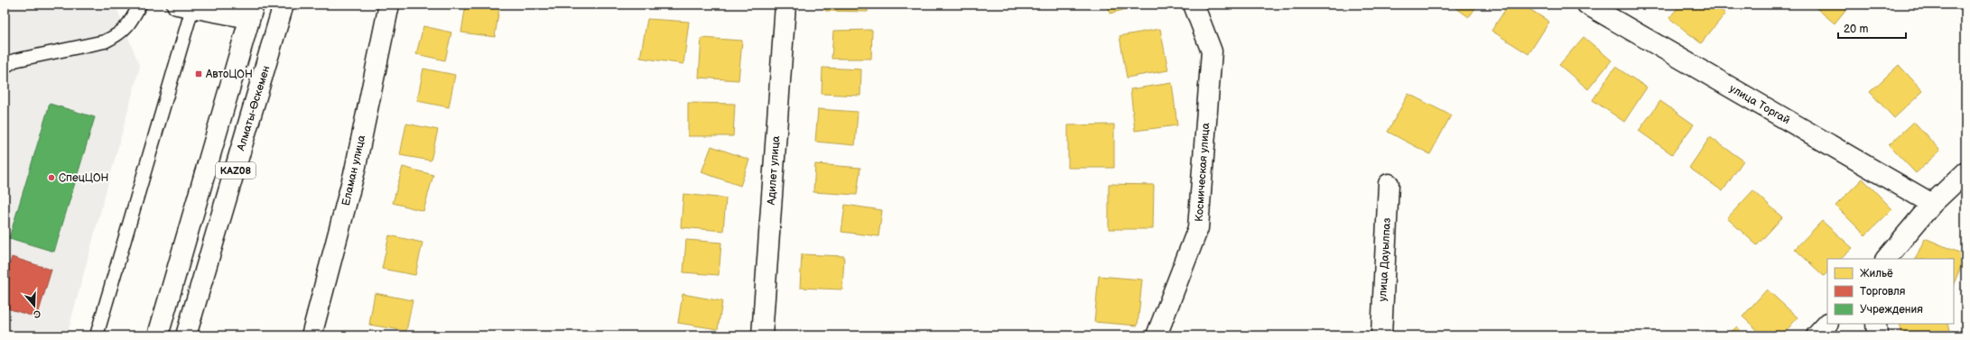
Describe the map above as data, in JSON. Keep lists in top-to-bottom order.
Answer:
{
  "streets": {
    "street": [
      "улица Торгай",
      "Алматы-Өскемен",
      "KAZ08",
      "Еламан улица",
      "Адилет улица",
      "Космическая улица",
      "улица Дауылпаз"
    ]
  },
  "places": {
    "transit": ["АвтоЦОН"],
    "other": ["СпецЦОН"]
  },
  "legend": ["Жильё", "Торговля", "Учреждения"],
  "scale_bar": "20 m",
  "north": "bottom"
}
